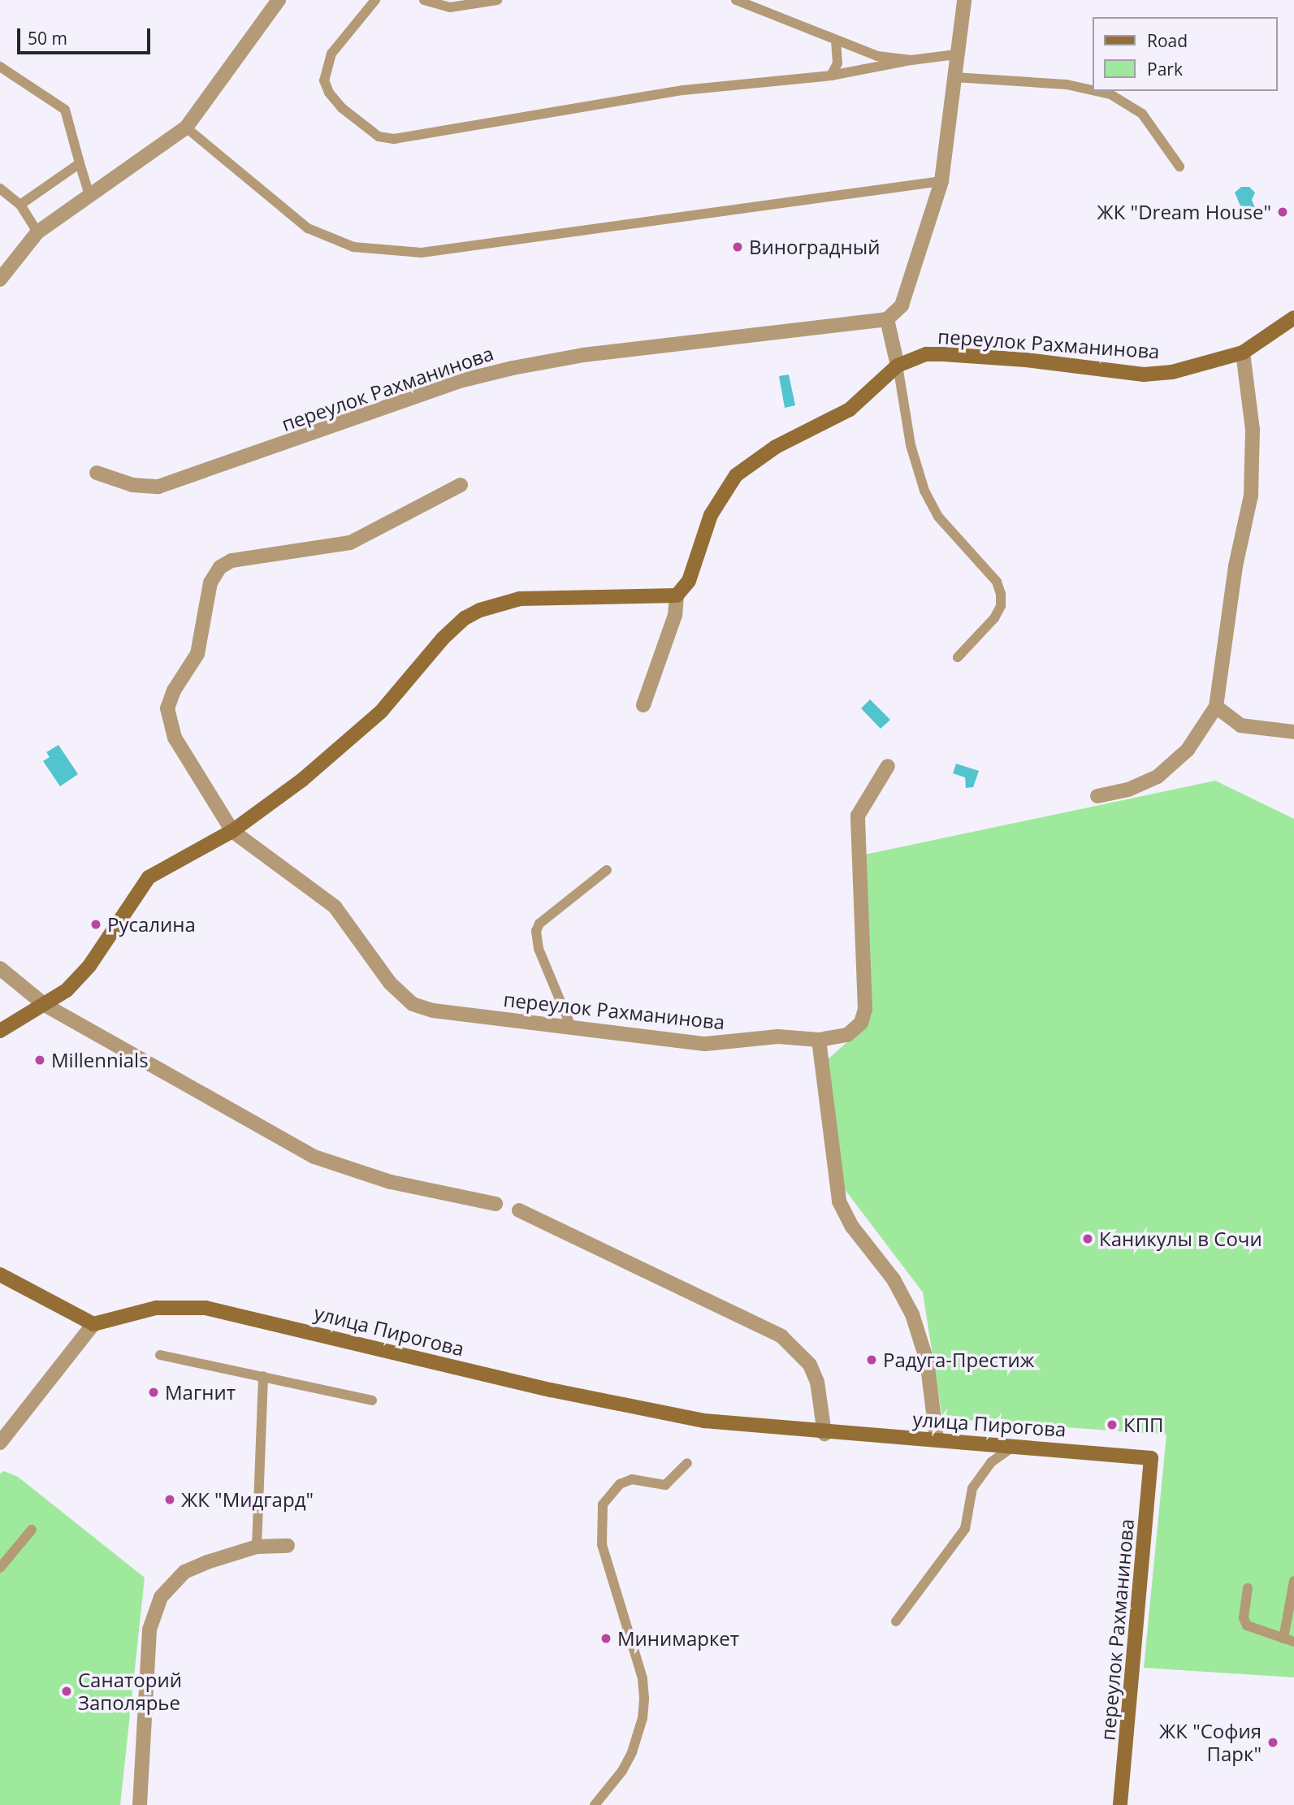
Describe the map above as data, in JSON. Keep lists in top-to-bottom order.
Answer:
{
  "streets": {
    "street": ["переулок Рахманинова", "улица Пирогова"]
  },
  "crossings": [
    ["переулок Рахманинова", "улица Пирогова"]
  ],
  "places": [
    "ЖК \"Dream House\"",
    "Виноградный",
    "Русалина",
    "Millennials",
    "Каникулы в Сочи",
    "Радуга-Престиж",
    "Магнит",
    "КПП",
    "ЖК \"Мидгард\"",
    "Минимаркет",
    "Санаторий Заполярье",
    "ЖК \"София Парк\""
  ],
  "legend": ["Road", "Park"],
  "scale_bar": "50 m"
}
